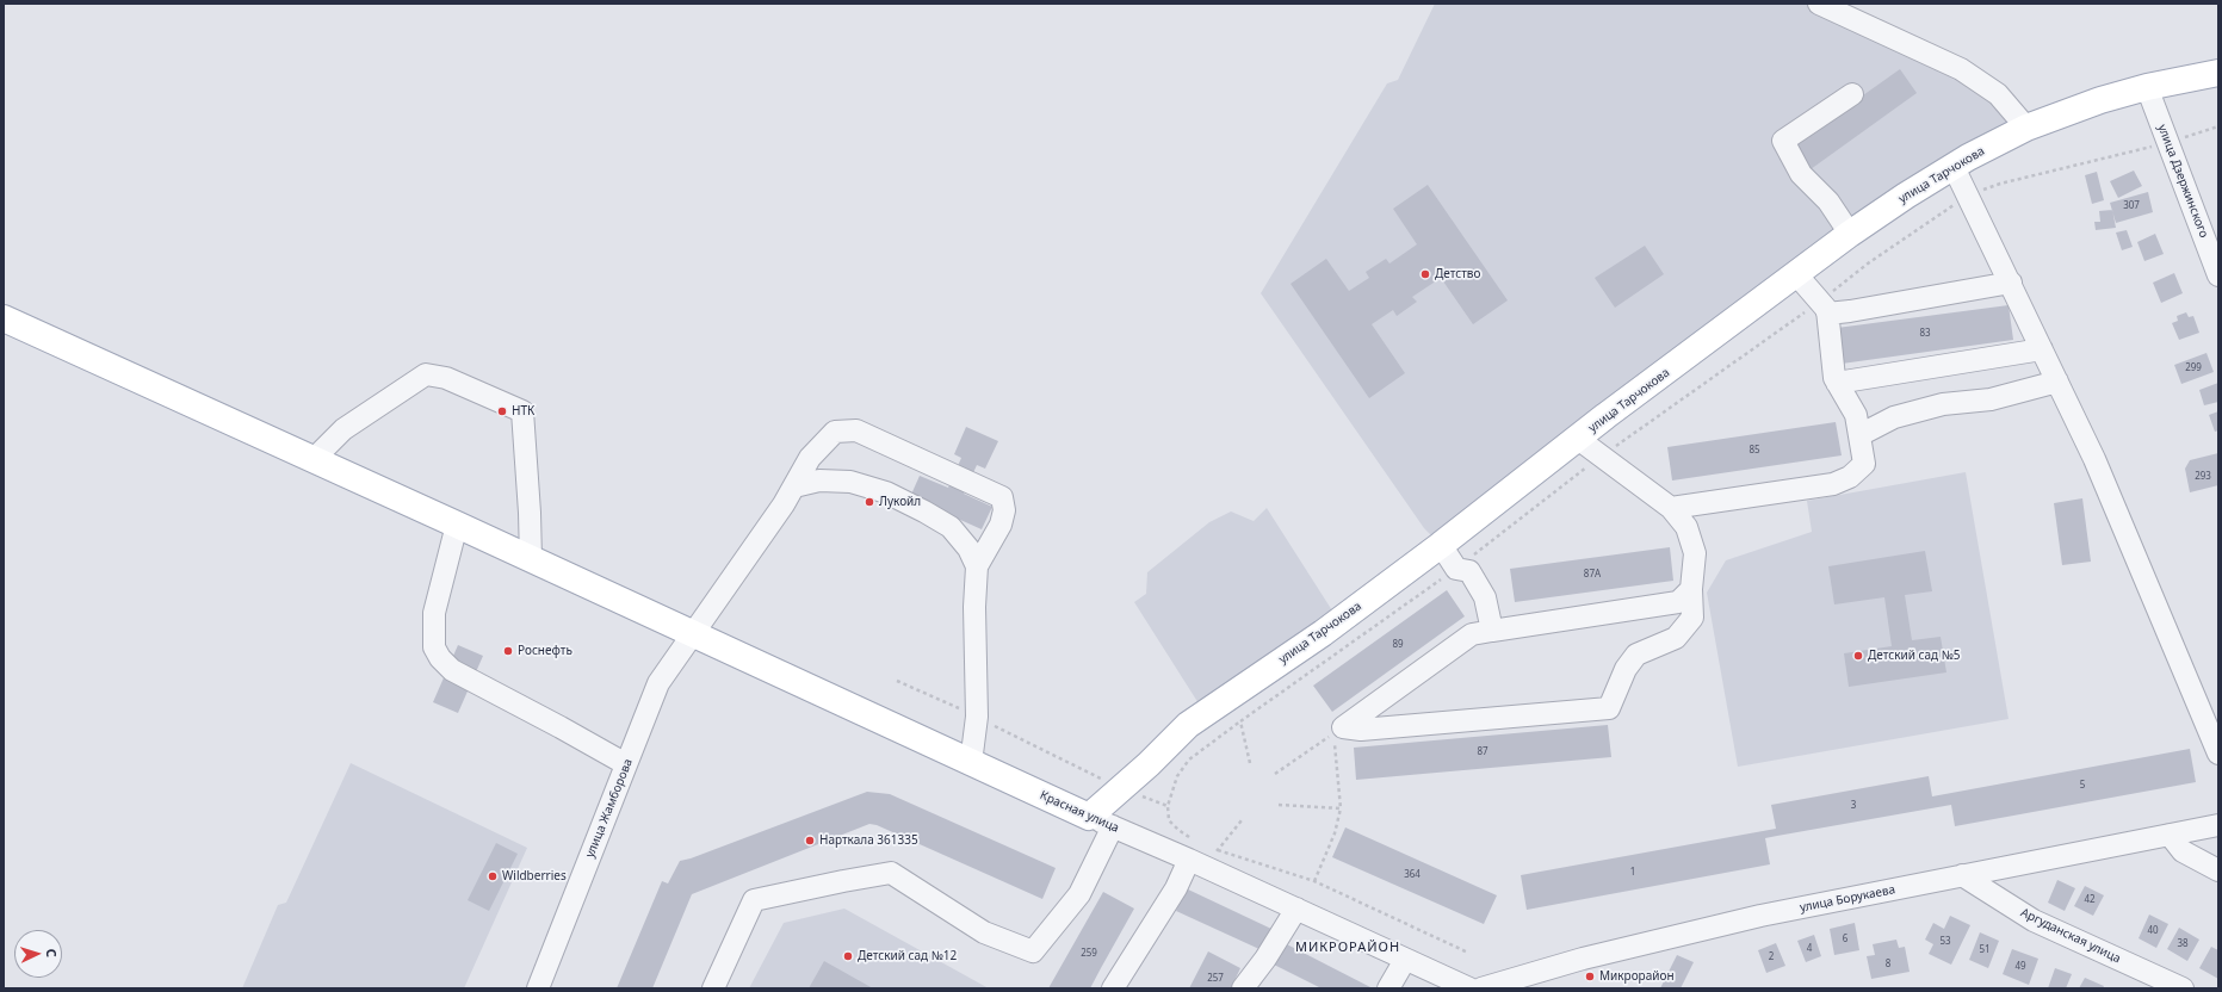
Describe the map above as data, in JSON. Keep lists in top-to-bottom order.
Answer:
{
  "streets": {
    "main road": ["улица Тарчокова", "Красная улица"],
    "street": [
      "улица Дзержинского",
      "улица Жамборова",
      "улица Борукаева",
      "Аргуданская улица"
    ]
  },
  "crossings": [
    ["улица Тарчокова", "улица Дзержинского"],
    ["улица Тарчокова", "Красная улица"],
    ["улица Жамборова", "Красная улица"],
    ["улица Борукаева", "Аргуданская улица"]
  ],
  "districts": ["МИКРОРАЙОН"],
  "places": [
    "Детство",
    "НТК",
    "Лукойл",
    "Роснефть",
    "Детский сад №5",
    "Нарткала 361335",
    "Wildberries",
    "Детский сад №12",
    "Микрорайон"
  ],
  "house_numbers": [
    "307",
    "83",
    "299",
    "85",
    "293",
    "87А",
    "89",
    "87",
    "5",
    "3",
    "1",
    "364",
    "42",
    "40",
    "6",
    "53",
    "38",
    "4",
    "51",
    "259",
    "2",
    "8",
    "49",
    "257"
  ],
  "north": "right"
}
